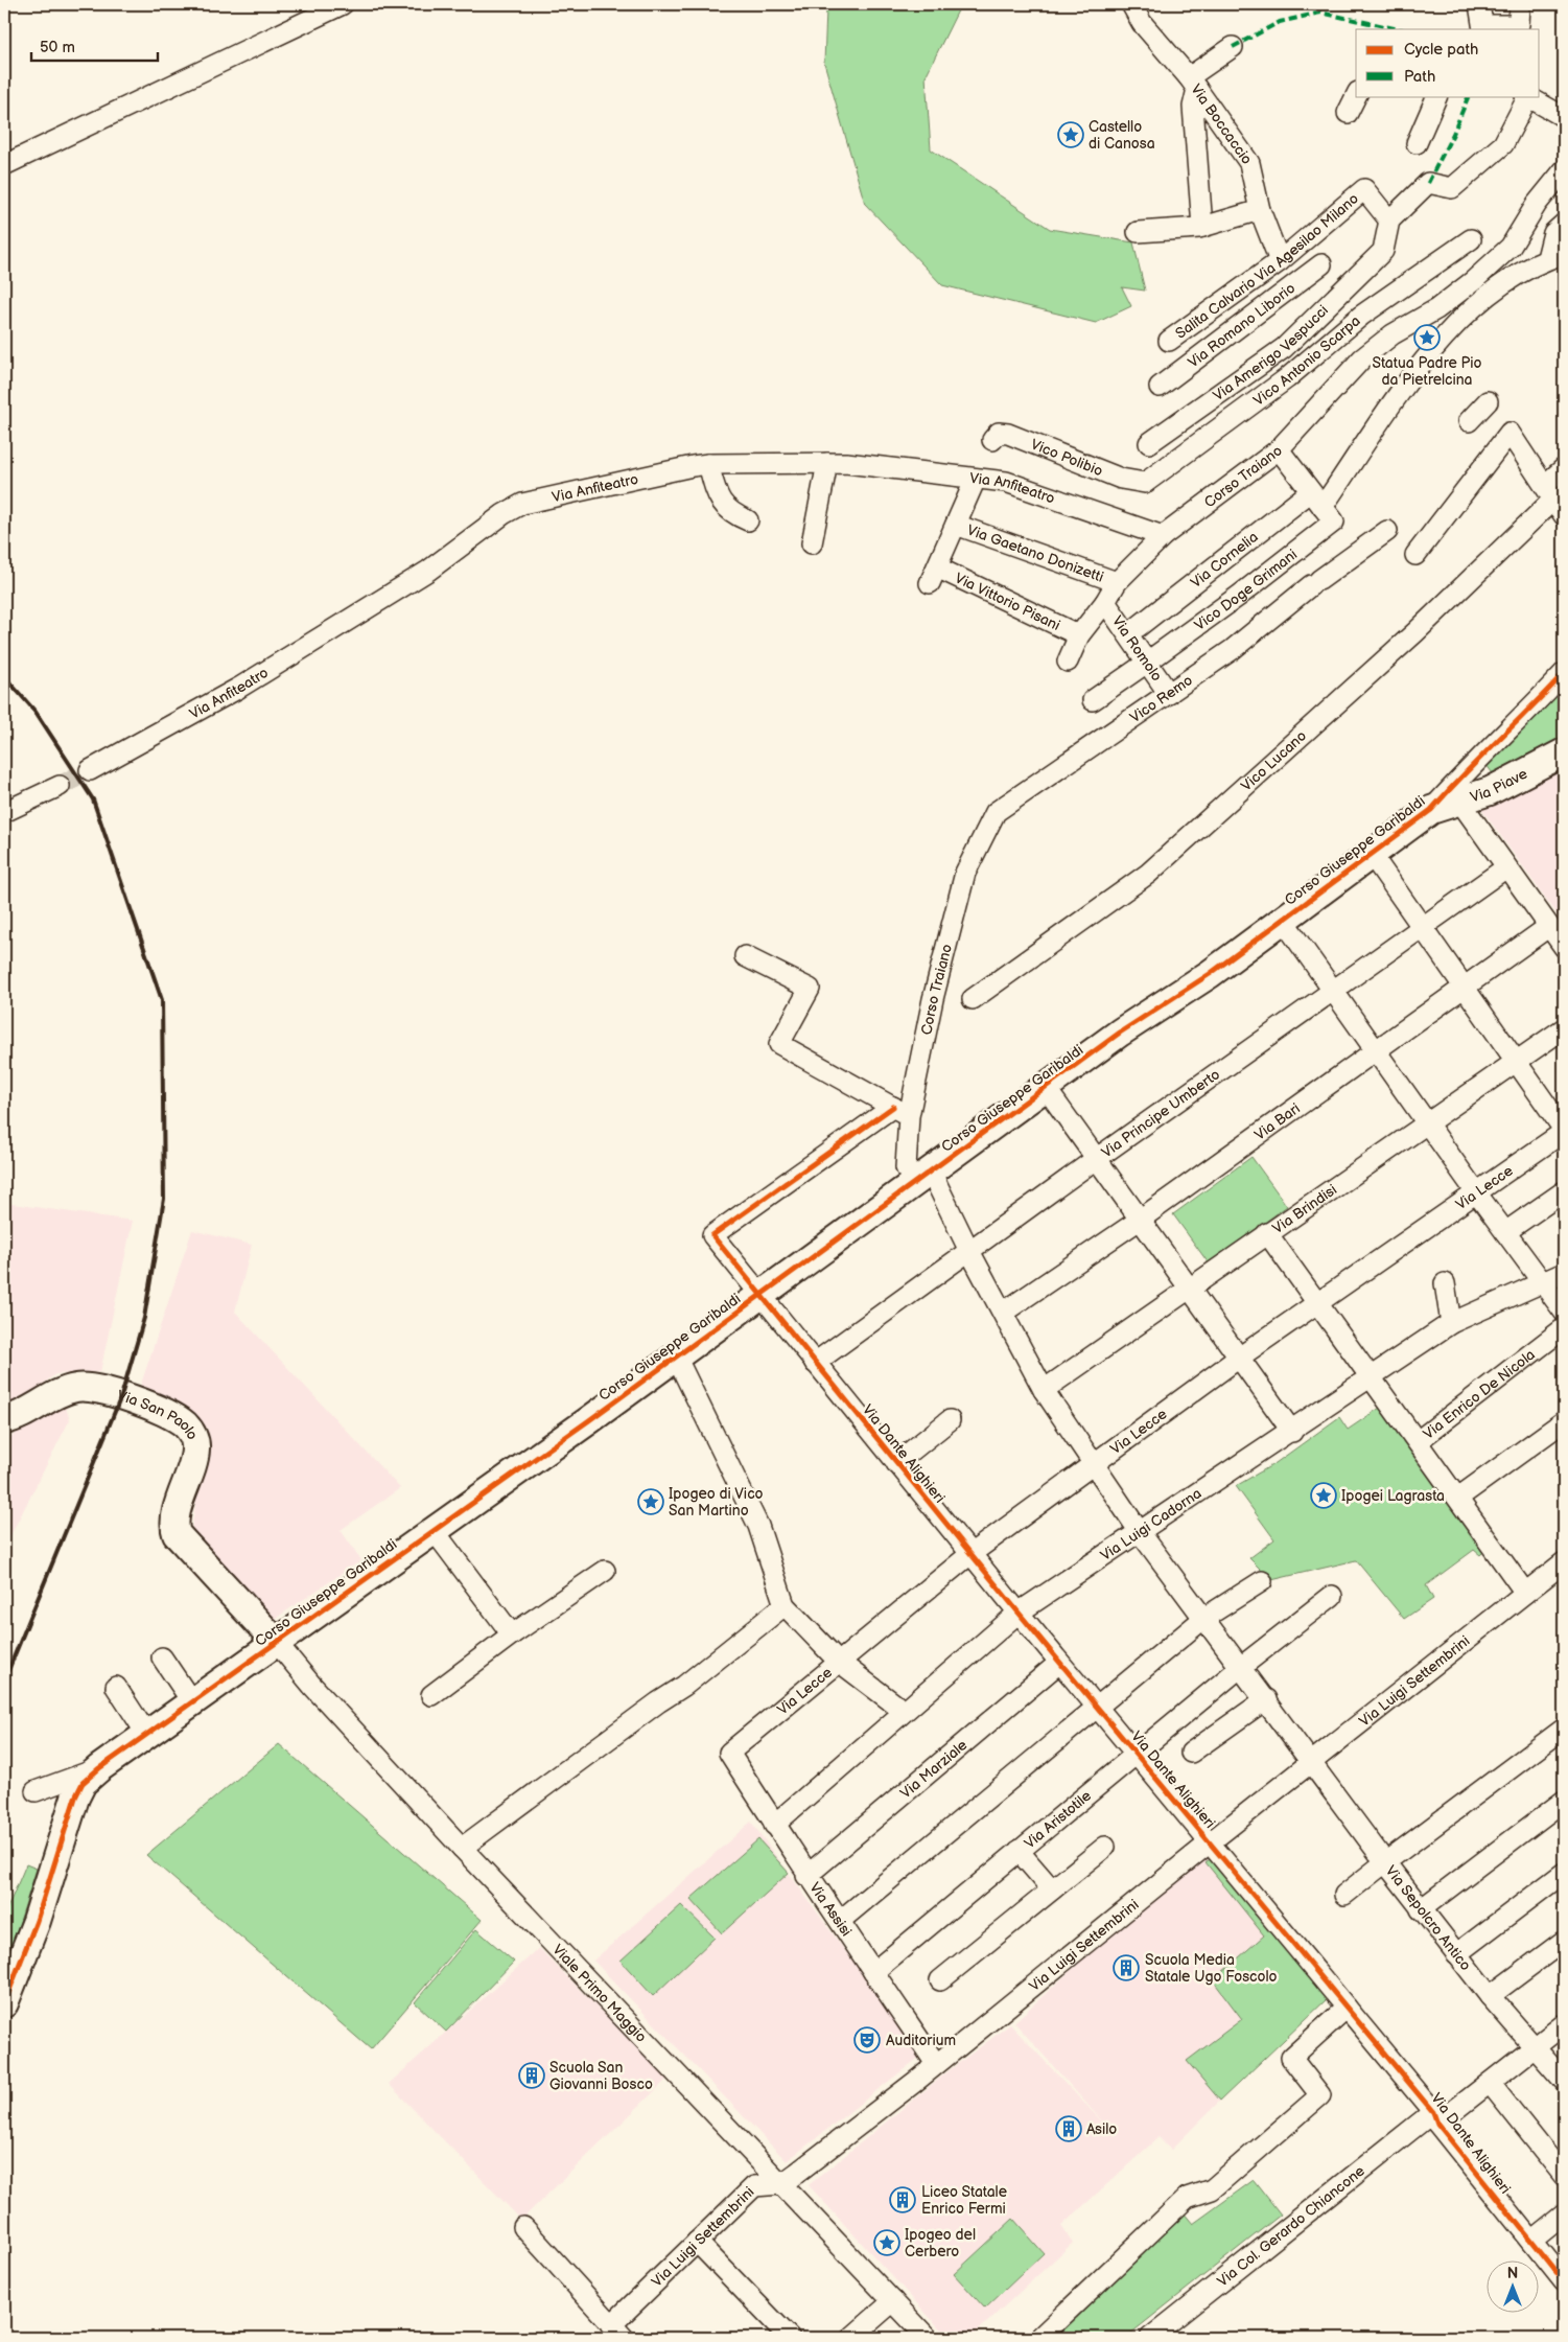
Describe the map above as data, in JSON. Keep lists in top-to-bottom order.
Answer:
{
  "streets": {
    "street": [
      "Via Boccaccio",
      "Salita Calvario Via Agesilao Milano",
      "Via Romano Liborio",
      "Via Amerigo Vespucci",
      "Vico Antonio Scarpa",
      "Vico Polibio",
      "Corso Traiano",
      "Via Anfiteatro",
      "Via Gaetano Donizetti",
      "Via Cornelia",
      "Vico Doge Grimani",
      "Via Vittorio Pisani",
      "Via Romolo",
      "Vico Remo",
      "Vico Lucano",
      "Via Piave",
      "Corso Giuseppe Garibaldi",
      "Via Principe Umberto",
      "Via Bari",
      "Via Lecce",
      "Via Brindisi",
      "Via Enrico De Nicola",
      "Via San Paolo",
      "Via Dante Alighieri",
      "Via Luigi Cadorna",
      "Via Luigi Settembrini",
      "Via Marziale",
      "Via Aristotile",
      "Via Assisi",
      "Via Sepolcro Antico",
      "Viale Primo Maggio",
      "Via Col. Gerardo Chiancone"
    ]
  },
  "crossings": [
    ["Via Boccaccio", "Salita Calvario Via Agesilao Milano"],
    ["Salita Calvario Via Agesilao Milano", "Via Amerigo Vespucci"],
    ["Vico Antonio Scarpa", "Vico Polibio"],
    ["Corso Traiano", "Via Anfiteatro"],
    ["Corso Traiano", "Via Gaetano Donizetti"],
    ["Corso Traiano", "Via Vittorio Pisani"],
    ["Corso Traiano", "Via Romolo"],
    ["Corso Traiano", "Vico Remo"],
    ["Corso Traiano", "Corso Giuseppe Garibaldi"],
    ["Corso Traiano", "Via Principe Umberto"],
    ["Corso Traiano", "Via Bari"],
    ["Corso Traiano", "Via Lecce"],
    ["Corso Traiano", "Via Brindisi"],
    ["Corso Traiano", "Via Dante Alighieri"],
    ["Corso Traiano", "Via Luigi Cadorna"],
    ["Corso Traiano", "Via Luigi Settembrini"],
    ["Corso Traiano", "Via Aristotile"],
    ["Corso Traiano", "Via Sepolcro Antico"],
    ["Via Gaetano Donizetti", "Via Vittorio Pisani"],
    ["Via Cornelia", "Vico Doge Grimani"],
    ["Via Romolo", "Vico Remo"],
    ["Via Piave", "Corso Giuseppe Garibaldi"],
    ["Corso Giuseppe Garibaldi", "Via San Paolo"],
    ["Corso Giuseppe Garibaldi", "Via Dante Alighieri"],
    ["Corso Giuseppe Garibaldi", "Viale Primo Maggio"],
    ["Via Principe Umberto", "Via Dante Alighieri"],
    ["Via Lecce", "Via Dante Alighieri"],
    ["Via Lecce", "Via Assisi"],
    ["Via San Paolo", "Viale Primo Maggio"],
    ["Via Dante Alighieri", "Via Luigi Cadorna"],
    ["Via Dante Alighieri", "Via Luigi Settembrini"],
    ["Via Dante Alighieri", "Via Marziale"],
    ["Via Dante Alighieri", "Via Aristotile"],
    ["Via Dante Alighieri", "Via Col. Gerardo Chiancone"],
    ["Via Luigi Cadorna", "Via Assisi"],
    ["Via Luigi Settembrini", "Via Assisi"],
    ["Via Luigi Settembrini", "Viale Primo Maggio"],
    ["Via Marziale", "Via Assisi"],
    ["Via Aristotile", "Via Assisi"],
    ["Via Sepolcro Antico", "Via Col. Gerardo Chiancone"]
  ],
  "places": {
    "place": [
      "Castello di Canosa",
      "Statua Padre Pio da Pietrelcina",
      "Ipogei Lagrasta",
      "Ipogeo di Vico San Martino",
      "Ipogeo del Cerbero"
    ],
    "building": [
      "Scuola Media Statale Ugo Foscolo",
      "Scuola San Giovanni Bosco",
      "Asilo",
      "Liceo Statale Enrico Fermi"
    ],
    "theatre": ["Auditorium"]
  },
  "legend": ["Cycle path", "Path"],
  "scale_bar": "50 m",
  "north": "top"
}
